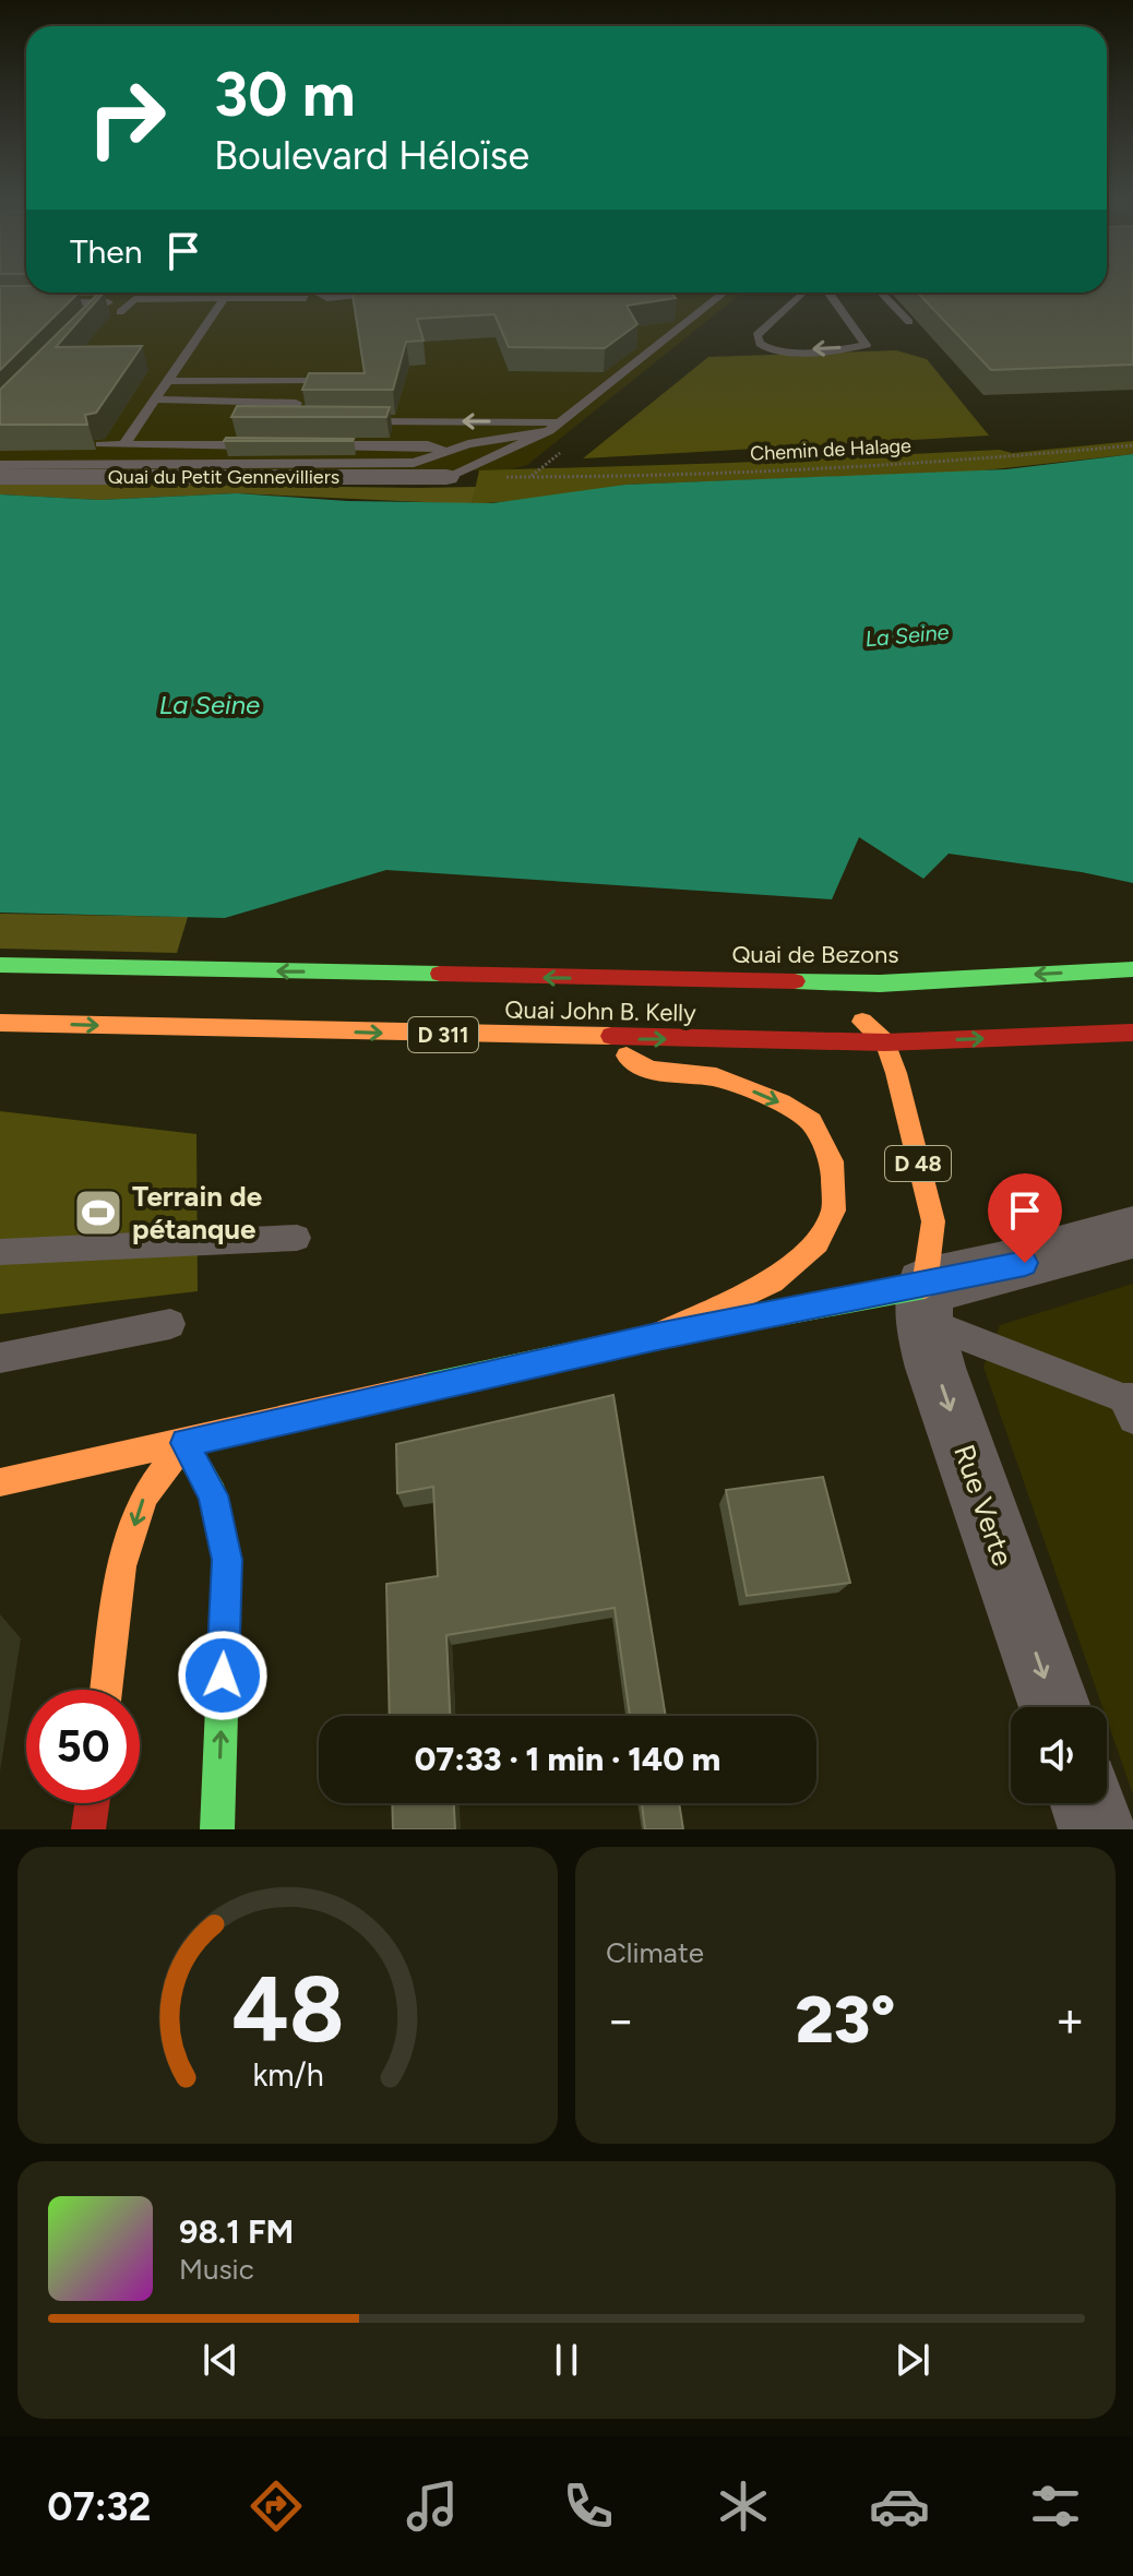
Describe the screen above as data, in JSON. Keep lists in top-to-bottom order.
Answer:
{
  "streets": {
    "main road": [
      "Quai de Bezons",
      "Quai John B. Kelly",
      "D 311",
      "D 48"
    ],
    "street": ["Quai du Petit Gennevilliers", "Rue Verte"],
    "path": ["Chemin de Halage"]
  },
  "crossings": [
    ["Quai de Bezons", "Quai John B. Kelly"],
    ["Quai John B. Kelly", "D 311"],
    ["Quai John B. Kelly", "D 48"],
    ["D 311", "D 48"],
    ["D 48", "Rue Verte"]
  ],
  "one_way": ["Rue Verte"],
  "water": ["La Seine"],
  "places": {
    "sports": ["Terrain de pétanque"]
  },
  "page": {
    "turn": ["30 m", "Boulevard Héloïse"],
    "then": "Then",
    "limit": "50",
    "trip": "07:33 · 1 min · 140 m",
    "tile": "Climate",
    "heat": ["−", "23°", "+"],
    "song": ["98.1 FM", "Music"],
    "tabs": "07:32",
    "gauge": ["48", "km/h"]
  }
}
